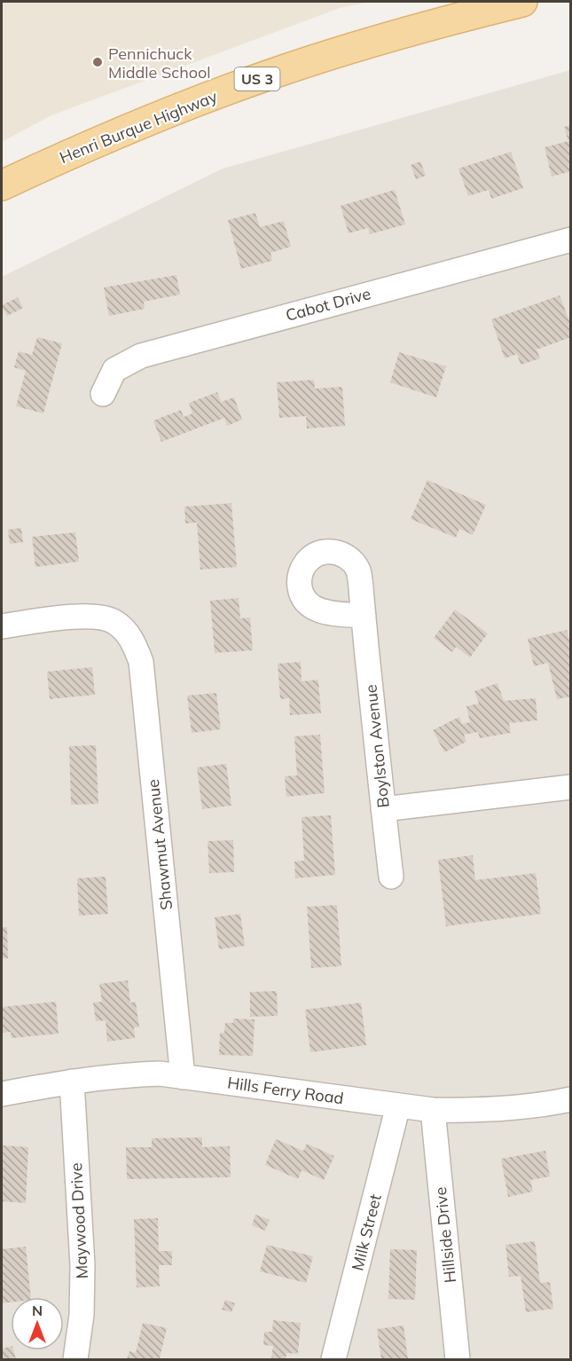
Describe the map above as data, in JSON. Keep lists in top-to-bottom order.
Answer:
{
  "streets": {
    "main road": ["US 3", "Henri Burque Highway"],
    "street": [
      "Cabot Drive",
      "Boylston Avenue",
      "Shawmut Avenue",
      "Hills Ferry Road",
      "Maywood Drive",
      "Milk Street",
      "Hillside Drive"
    ]
  },
  "crossings": [
    ["Shawmut Avenue", "Hills Ferry Road"],
    ["Hills Ferry Road", "Maywood Drive"],
    ["Hills Ferry Road", "Milk Street"],
    ["Hills Ferry Road", "Hillside Drive"]
  ],
  "places": ["Pennichuck Middle School"],
  "north": "top"
}
